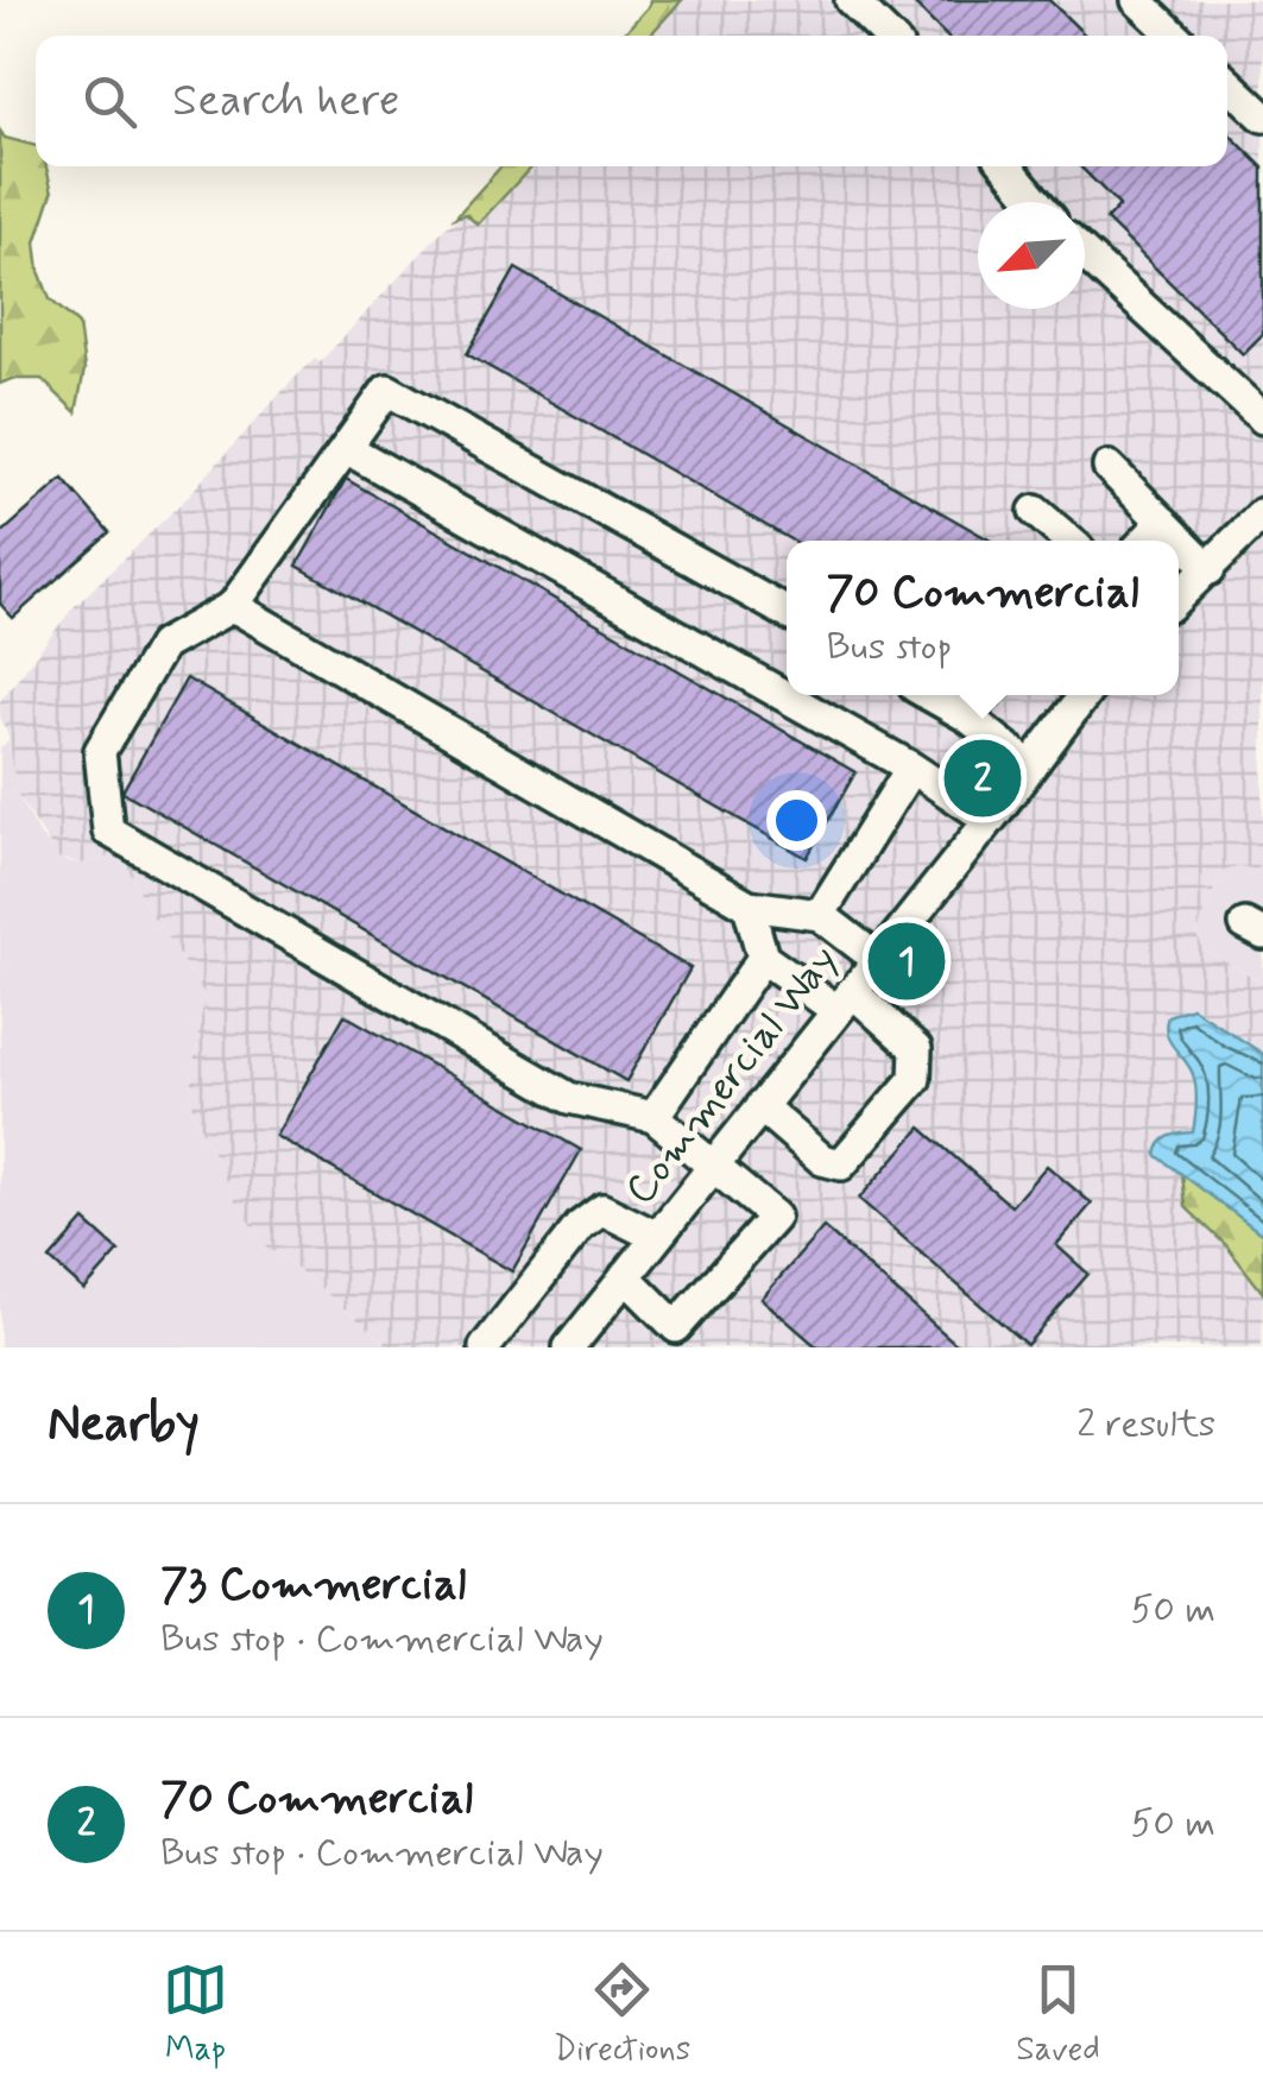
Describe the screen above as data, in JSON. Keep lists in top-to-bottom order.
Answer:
{
  "streets": {
    "street": ["Commercial Way"]
  },
  "north": "bottom left",
  "page": {
    "search": "Search here",
    "popup": ["70 Commercial", "Bus stop"],
    "pins": ["2", "1"],
    "heading": ["Nearby", "2 results"],
    "list": [
      {
        "mark": "1",
        "name": "73 Commercial",
        "note": "Bus stop · Commercial Way",
        "value": "50 m"
      },
      {
        "mark": "2",
        "name": "70 Commercial",
        "note": "Bus stop · Commercial Way",
        "value": "50 m"
      }
    ],
    "nav": ["Map", "Directions", "Saved"]
  }
}
